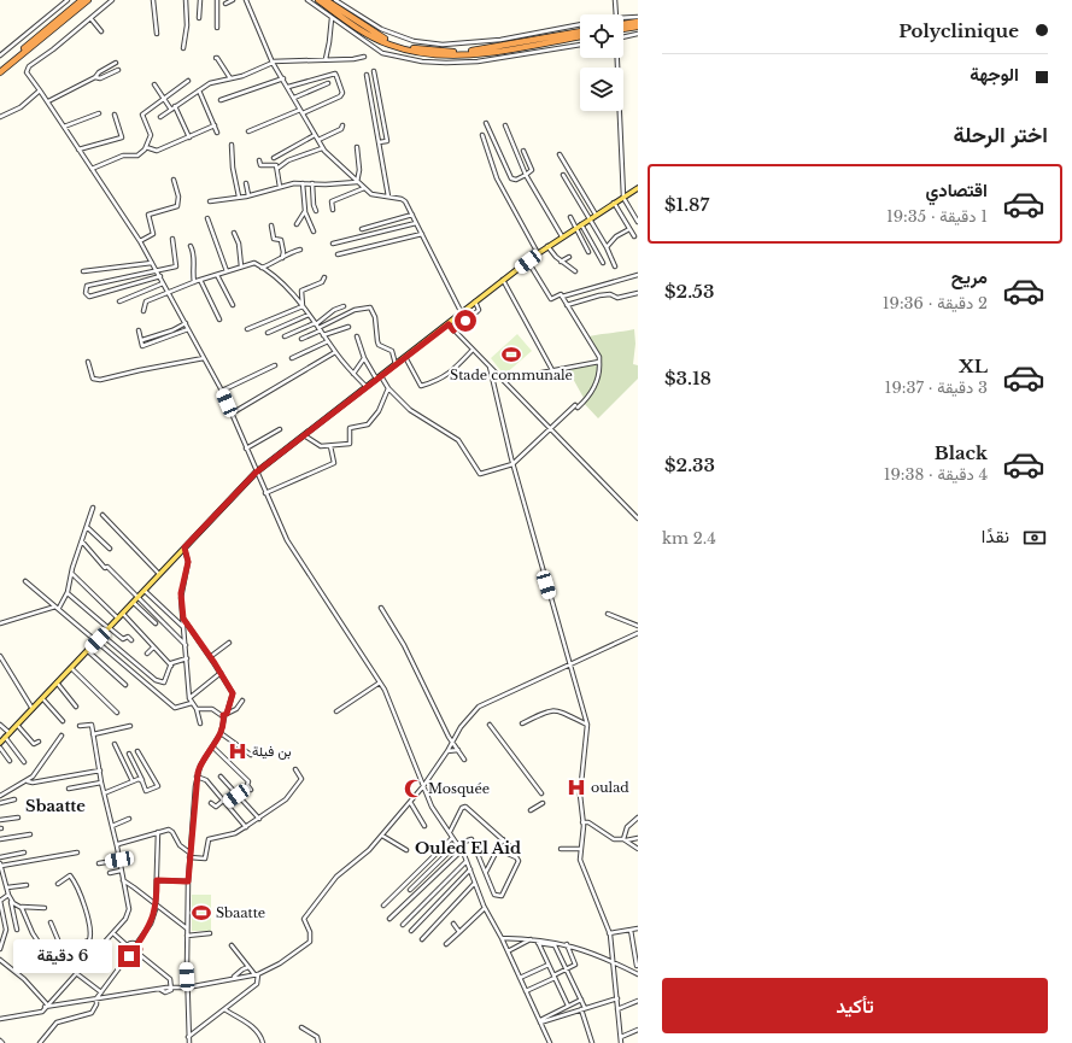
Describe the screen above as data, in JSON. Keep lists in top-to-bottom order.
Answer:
{
  "districts": ["Sbaatte", "Ouled El Aid"],
  "places": {
    "sports": ["Stade communale", "Sbaatte"],
    "hospital": ["بن فيلة", "oulad"],
    "mosque": ["Mosquée"]
  },
  "page": {
    "banner": ["Polyclinique", "الوجهة"],
    "heading": "اختر الرحلة",
    "list": [
      {
        "name": "اقتصادي",
        "note": "1 دقيقة · 19:35",
        "value": "$1.87"
      },
      {
        "name": "مريح",
        "note": "2 دقيقة · 19:36",
        "value": "$2.53"
      },
      {
        "name": "XL",
        "note": "3 دقيقة · 19:37",
        "value": "$3.18"
      },
      {
        "name": "Black",
        "note": "4 دقيقة · 19:38",
        "value": "$2.33"
      }
    ],
    "pay": ["نقدًا", "2.4 km"],
    "bubble": "6 دقيقة",
    "buttons": "تأكيد"
  }
}
